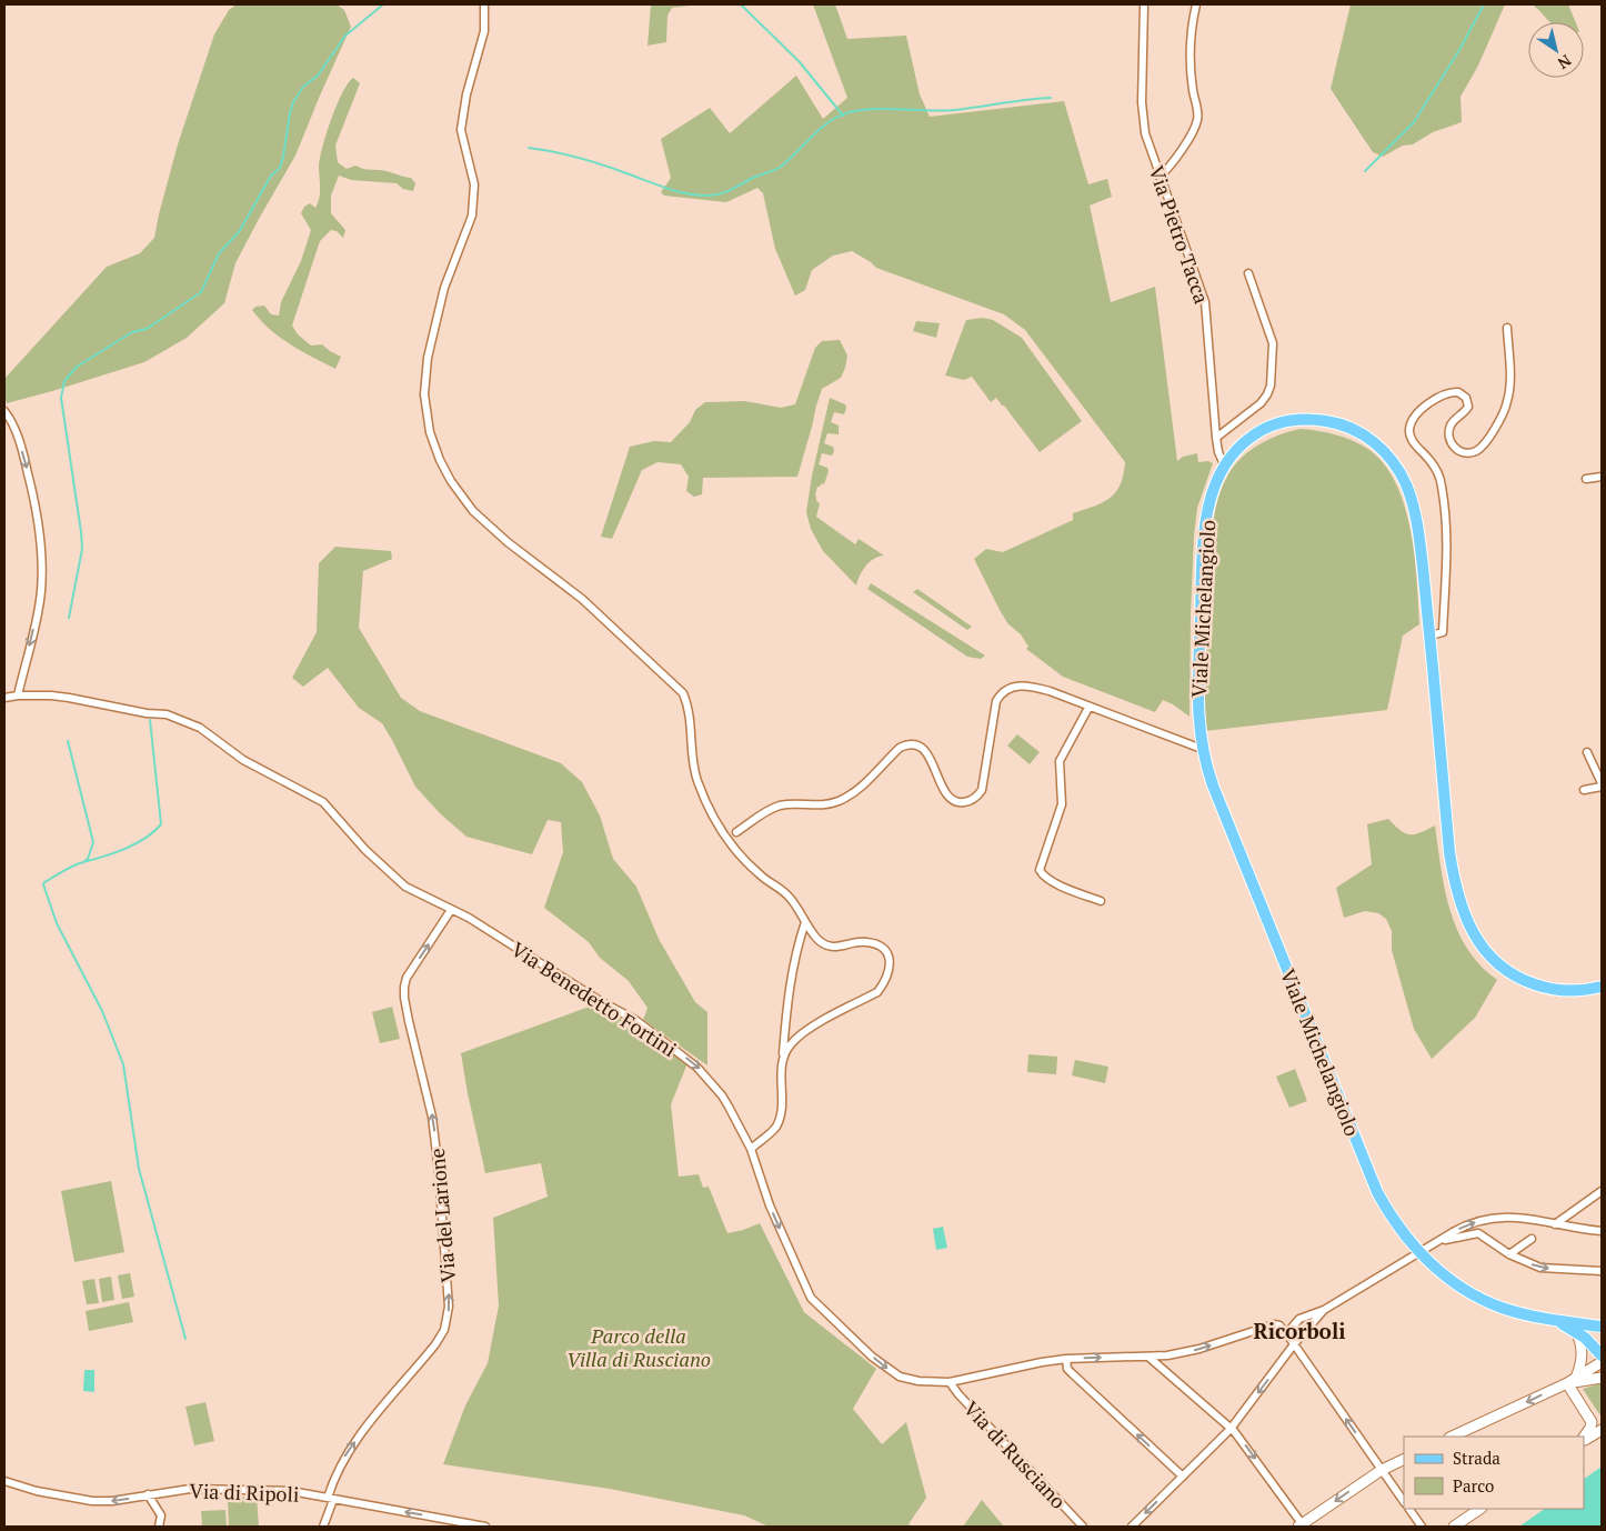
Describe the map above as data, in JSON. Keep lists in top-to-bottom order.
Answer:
{
  "streets": {
    "main road": ["Viale Michelangiolo"],
    "street": [
      "Via Pietro Tacca",
      "Via Benedetto Fortini",
      "Via del Larione",
      "Via di Rusciano",
      "Via di Ripoli"
    ]
  },
  "crossings": [
    ["Via Pietro Tacca", "Viale Michelangiolo"],
    ["Via Benedetto Fortini", "Via del Larione"],
    ["Via Benedetto Fortini", "Via di Rusciano"],
    ["Via del Larione", "Via di Ripoli"]
  ],
  "one_way": ["Via Benedetto Fortini", "Via del Larione", "Via di Ripoli"],
  "districts": ["Ricorboli"],
  "parks": ["Parco della Villa di Rusciano"],
  "legend": ["Strada", "Parco"],
  "north": "bottom right"
}
